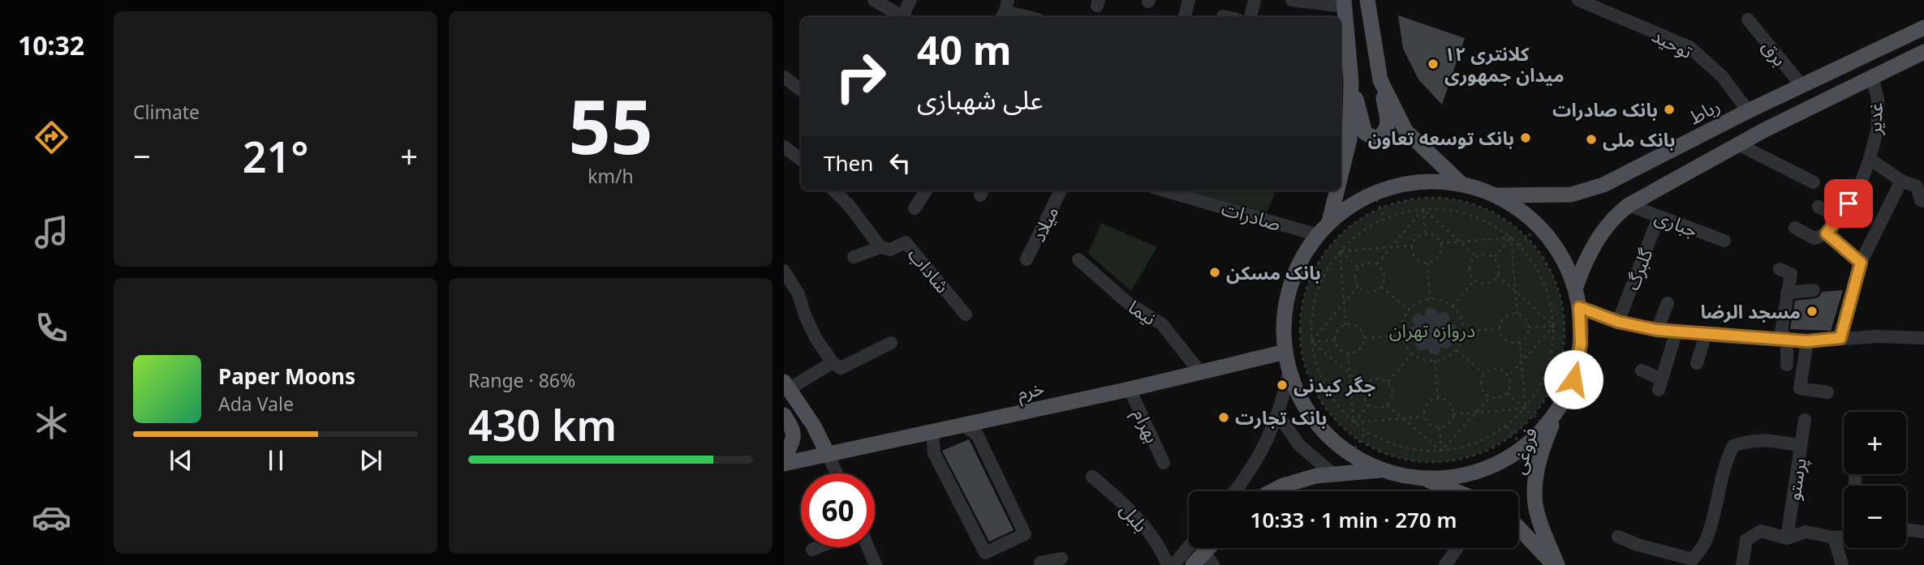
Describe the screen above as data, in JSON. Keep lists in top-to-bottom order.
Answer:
{
  "streets": {
    "main road": ["رباط", "خرم", "فروغی"],
    "street": [
      "توحید",
      "برق",
      "غدیر",
      "صادرات",
      "جباری",
      "میلاد",
      "گلبرگ",
      "شاداب",
      "نیما",
      "بهرام",
      "پرستو",
      "بلبل"
    ]
  },
  "crossings": [
    ["توحید", "رباط"],
    ["برق", "رباط"],
    ["جباری", "گلبرگ"],
    ["نیما", "خرم"],
    ["خرم", "بهرام"]
  ],
  "parks": ["دروازه تهران"],
  "places": [
    "کلانتری ۱۲ میدان جمهوری",
    "بانک صادرات",
    "بانک توسعه تعاون",
    "بانک ملی",
    "بانک مسکن",
    "مسجد الرضا",
    "جگر کیدنی",
    "بانک تجارت"
  ],
  "page": {
    "tabs": "10:32",
    "tile": [
      "Climate",
      ["55", "km/h"],
      ["Range · 86%", "430 km"]
    ],
    "turn": ["40 m", "علی شهبازی"],
    "heat": ["−", "21°", "+"],
    "then": "Then",
    "song": ["Paper Moons", "Ada Vale"],
    "map_buttons": ["+", "−"],
    "limit": "60",
    "trip": "10:33 · 1 min · 270 m"
  }
}
